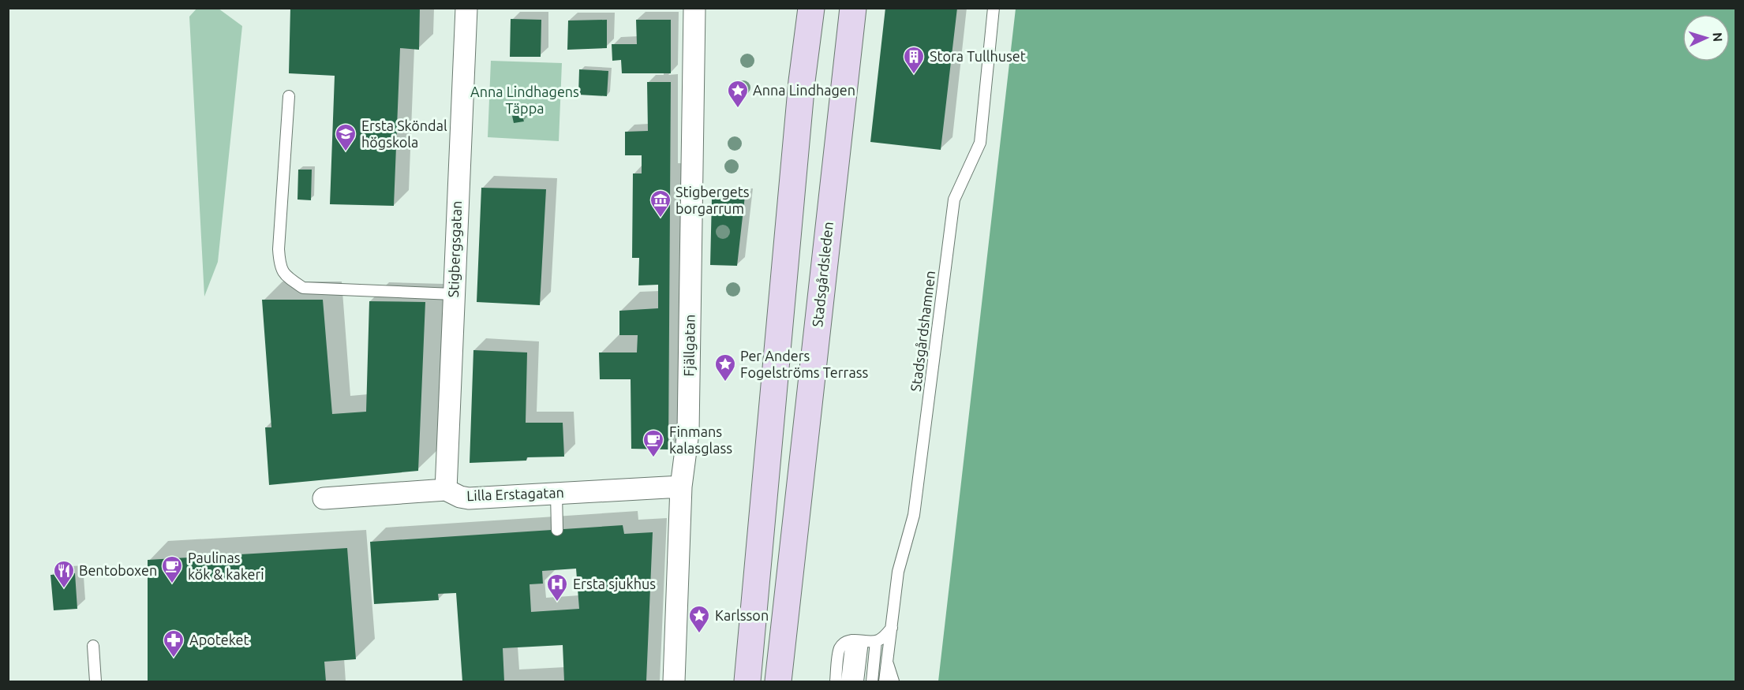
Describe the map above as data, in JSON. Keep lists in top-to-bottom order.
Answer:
{
  "streets": {
    "main road": ["Stadsgårdsleden"],
    "street": ["Stigbergsgatan", "Fjällgatan", "Lilla Erstagatan"],
    "lane": ["Stadsgårdshamnen"]
  },
  "crossings": [
    ["Stigbergsgatan", "Lilla Erstagatan"],
    ["Fjällgatan", "Lilla Erstagatan"]
  ],
  "parks": ["Anna Lindhagens Täppa"],
  "places": {
    "building": ["Stora Tullhuset"],
    "place": ["Anna Lindhagen", "Per Anders Fogelströms Terrass", "Karlsson"],
    "school or university": ["Ersta Sköndal högskola"],
    "museum": ["Stigbergets borgarrum"],
    "cafe": ["Finmans kalasglass", "Paulinas kök & kakeri"],
    "restaurant": ["Bentoboxen"],
    "hospital": ["Ersta sjukhus"],
    "pharmacy": ["Apoteket"]
  },
  "north": "right"
}
